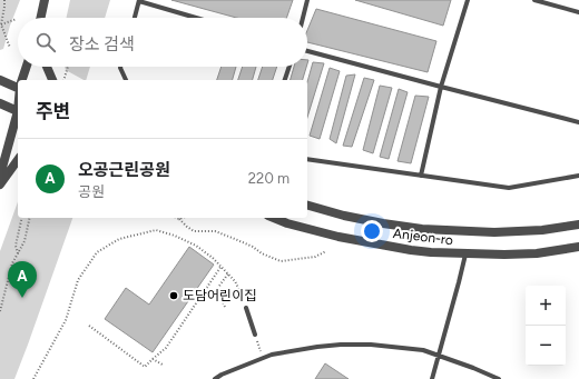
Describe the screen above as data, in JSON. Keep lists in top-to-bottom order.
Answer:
{
  "streets": {
    "street": ["Anjeon-ro"]
  },
  "places": ["도담어린이집"],
  "page": {
    "search": "장소 검색",
    "heading": "주변",
    "list": [
      {
        "mark": "A",
        "name": "오공근린공원",
        "note": "공원",
        "value": "220 m"
      }
    ],
    "pins": "A",
    "map_buttons": ["+", "−"]
  }
}
